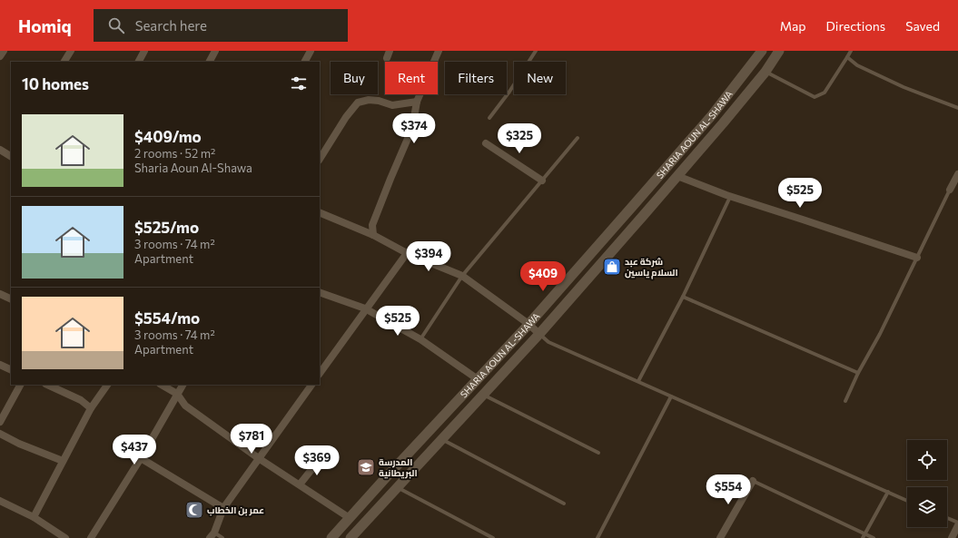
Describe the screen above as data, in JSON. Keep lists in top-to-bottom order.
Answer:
{
  "streets": {
    "main road": ["SHARIA AOUN AL-SHAWA"]
  },
  "places": {
    "shop": ["شركة عبد السلام ياسين"],
    "school or university": ["المدرسة البريطانية"],
    "mosque": ["عمر بن الخطاب"]
  },
  "page": {
    "header": "Homiq",
    "search": "Search here",
    "nav": ["Map", "Directions", "Saved"],
    "chip": [
      "Buy",
      "Rent",
      "Filters",
      "New"
    ],
    "heading": "10 homes",
    "list": [
      {
        "name": "$409/mo",
        "note": "2 rooms · 52 m² · Sharia Aoun Al-Shawa"
      },
      {
        "name": "$525/mo",
        "note": "3 rooms · 74 m² · Apartment"
      },
      {
        "name": "$554/mo",
        "note": "3 rooms · 74 m² · Apartment"
      }
    ],
    "price": [
      "$374",
      "$325",
      "$525",
      "$394",
      "$409",
      "$525",
      "$781",
      "$437",
      "$369",
      "$554"
    ]
  }
}
